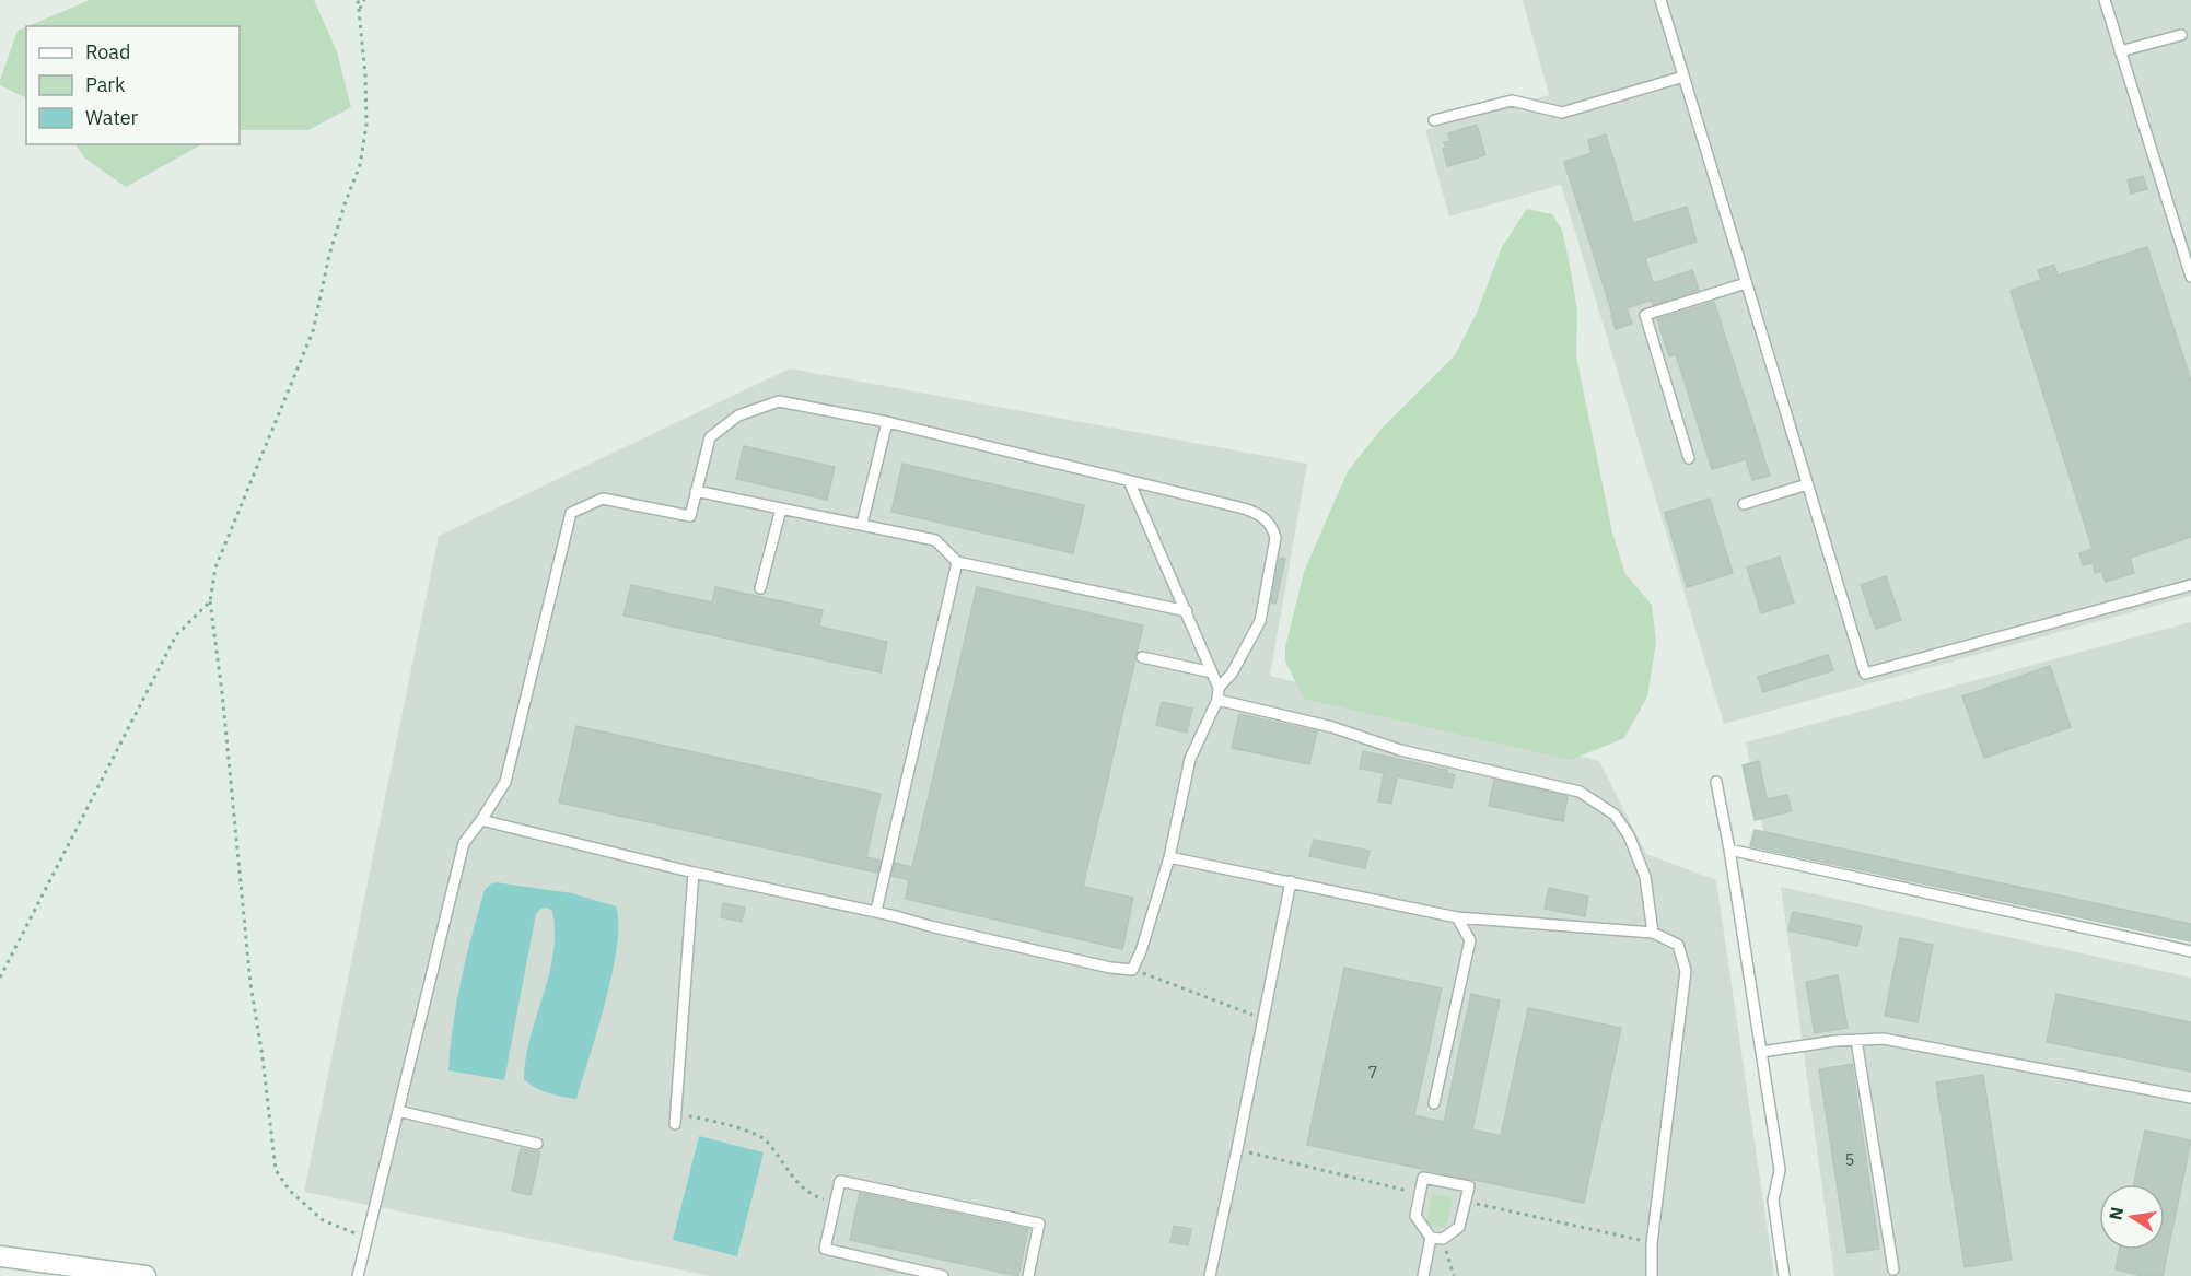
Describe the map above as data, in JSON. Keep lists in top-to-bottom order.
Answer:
{
  "house_numbers": ["7", "5"],
  "legend": ["Road", "Park", "Water"],
  "north": "left"
}
